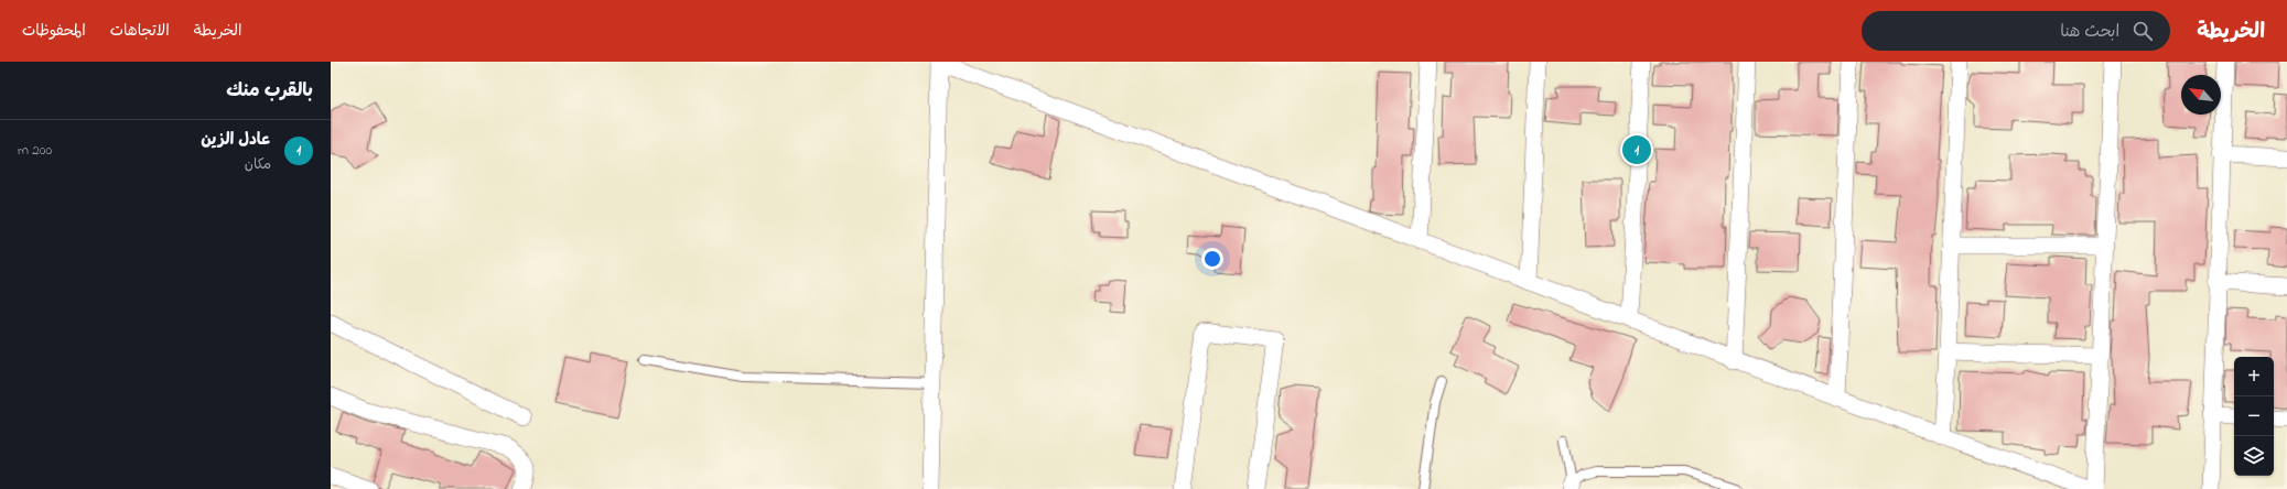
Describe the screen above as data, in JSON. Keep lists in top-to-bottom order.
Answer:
{
  "north": "top left",
  "page": {
    "header": "الخريطة",
    "search": "ابحث هنا",
    "nav": ["الخريطة", "الاتجاهات", "المحفوظات"],
    "heading": "بالقرب منك",
    "list": [
      {
        "mark": "1",
        "name": "عادل الزين",
        "note": "مكان",
        "value": "200 m"
      }
    ],
    "pins": "1",
    "map_buttons": ["+", "−"]
  }
}
